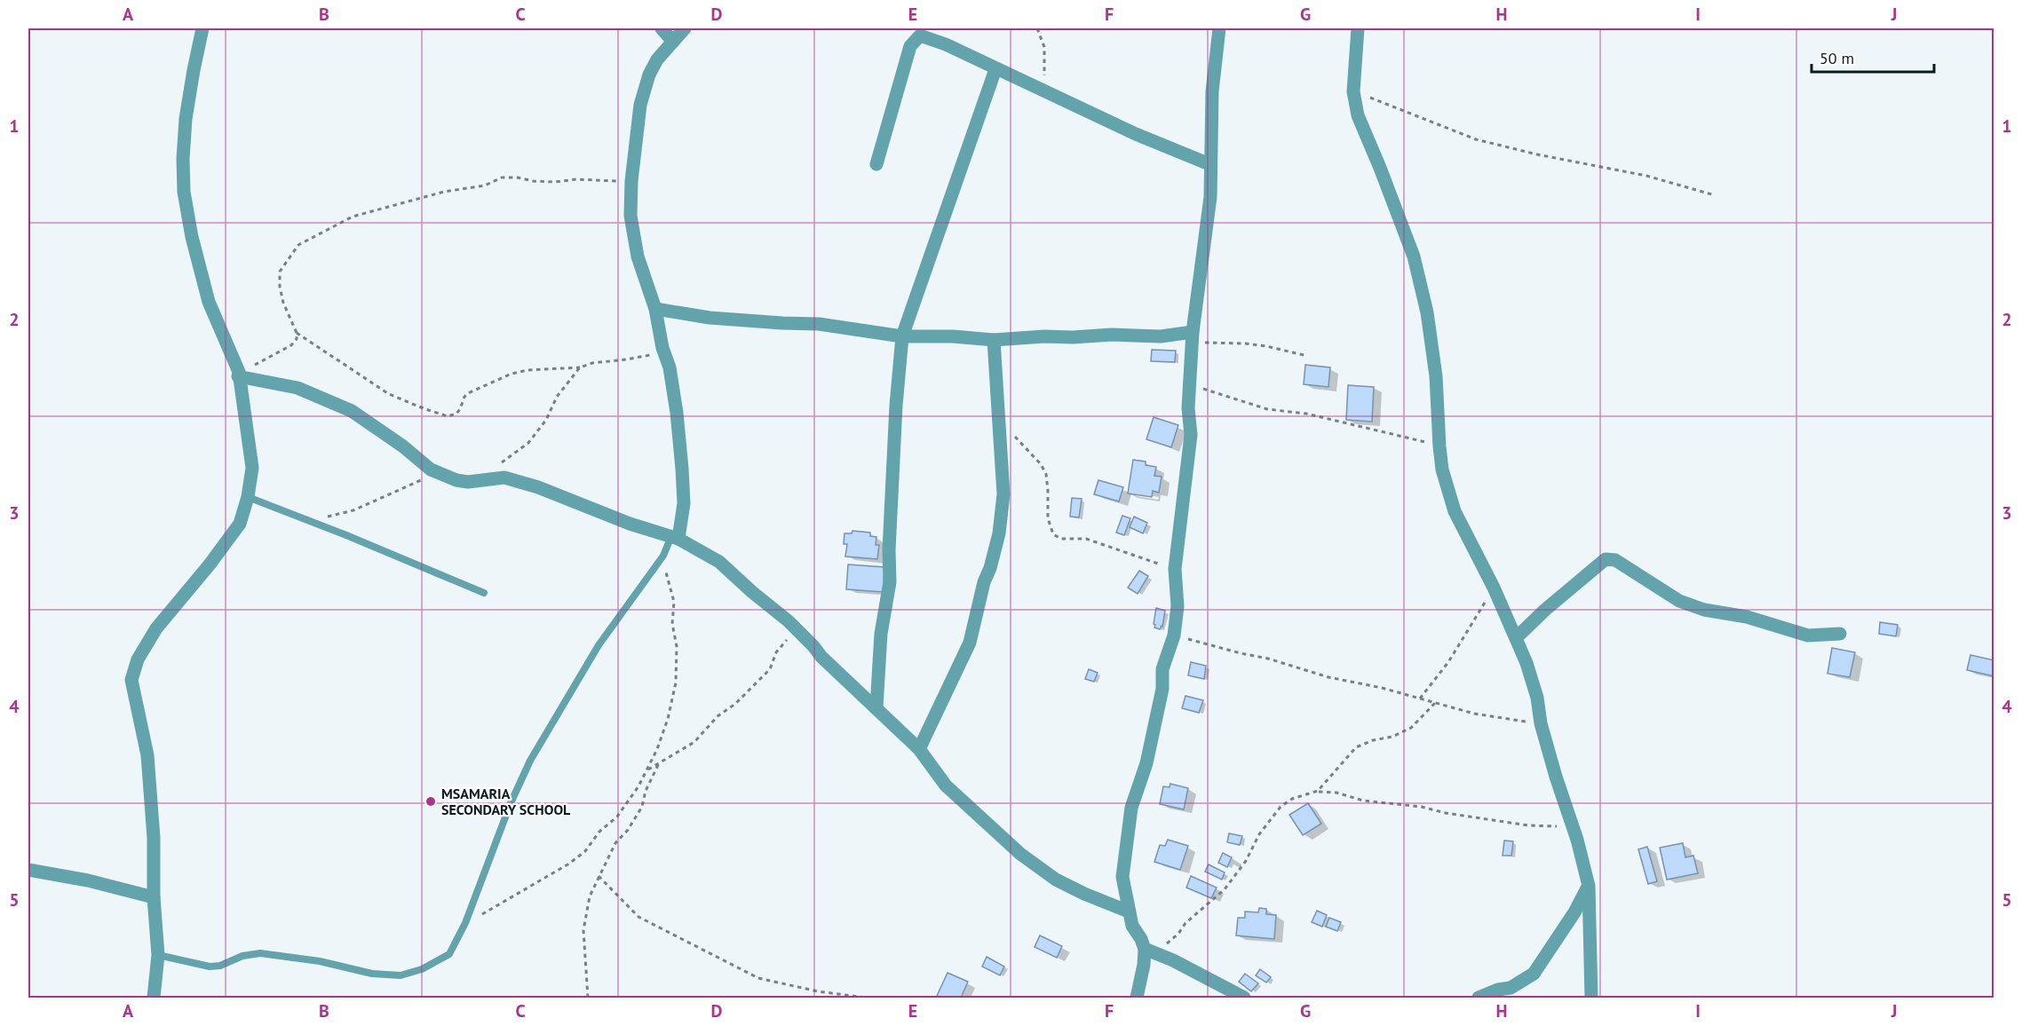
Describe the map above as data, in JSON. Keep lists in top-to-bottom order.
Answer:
{
  "places": ["MSAMARIA SECONDARY SCHOOL"],
  "scale_bar": "50 m",
  "grid": {
    "columns": [
      "A",
      "B",
      "C",
      "D",
      "E",
      "F",
      "G",
      "H",
      "I",
      "J"
    ],
    "rows": [
      "1",
      "2",
      "3",
      "4",
      "5"
    ]
  }
}
